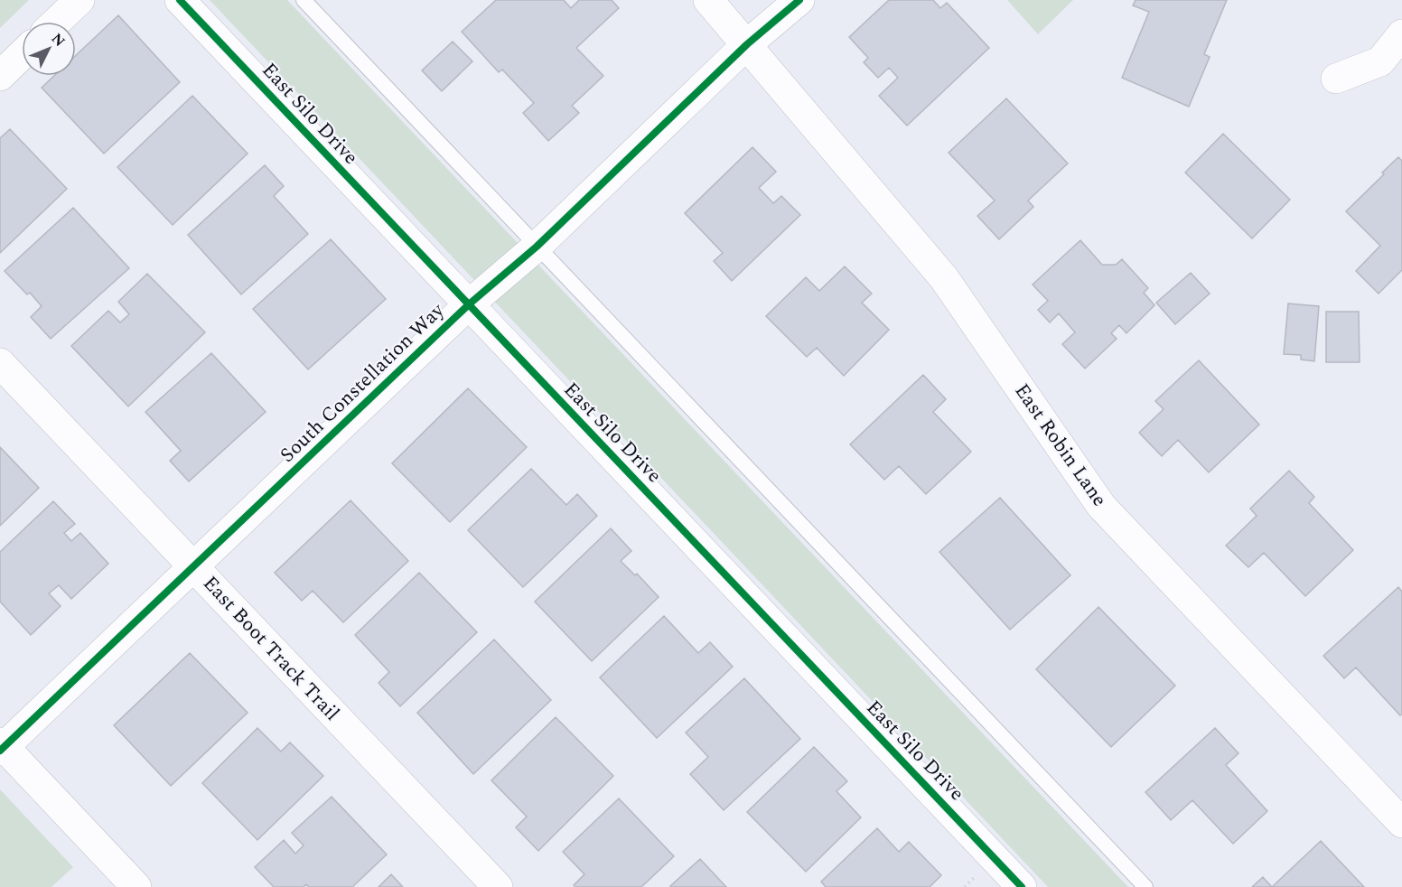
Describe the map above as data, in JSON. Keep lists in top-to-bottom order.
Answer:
{
  "streets": {
    "street": [
      "East Silo Drive",
      "South Constellation Way",
      "East Robin Lane",
      "East Boot Track Trail"
    ]
  },
  "crossings": [
    ["East Silo Drive", "South Constellation Way"],
    ["South Constellation Way", "East Robin Lane"],
    ["South Constellation Way", "East Boot Track Trail"]
  ],
  "north": "top right"
}
